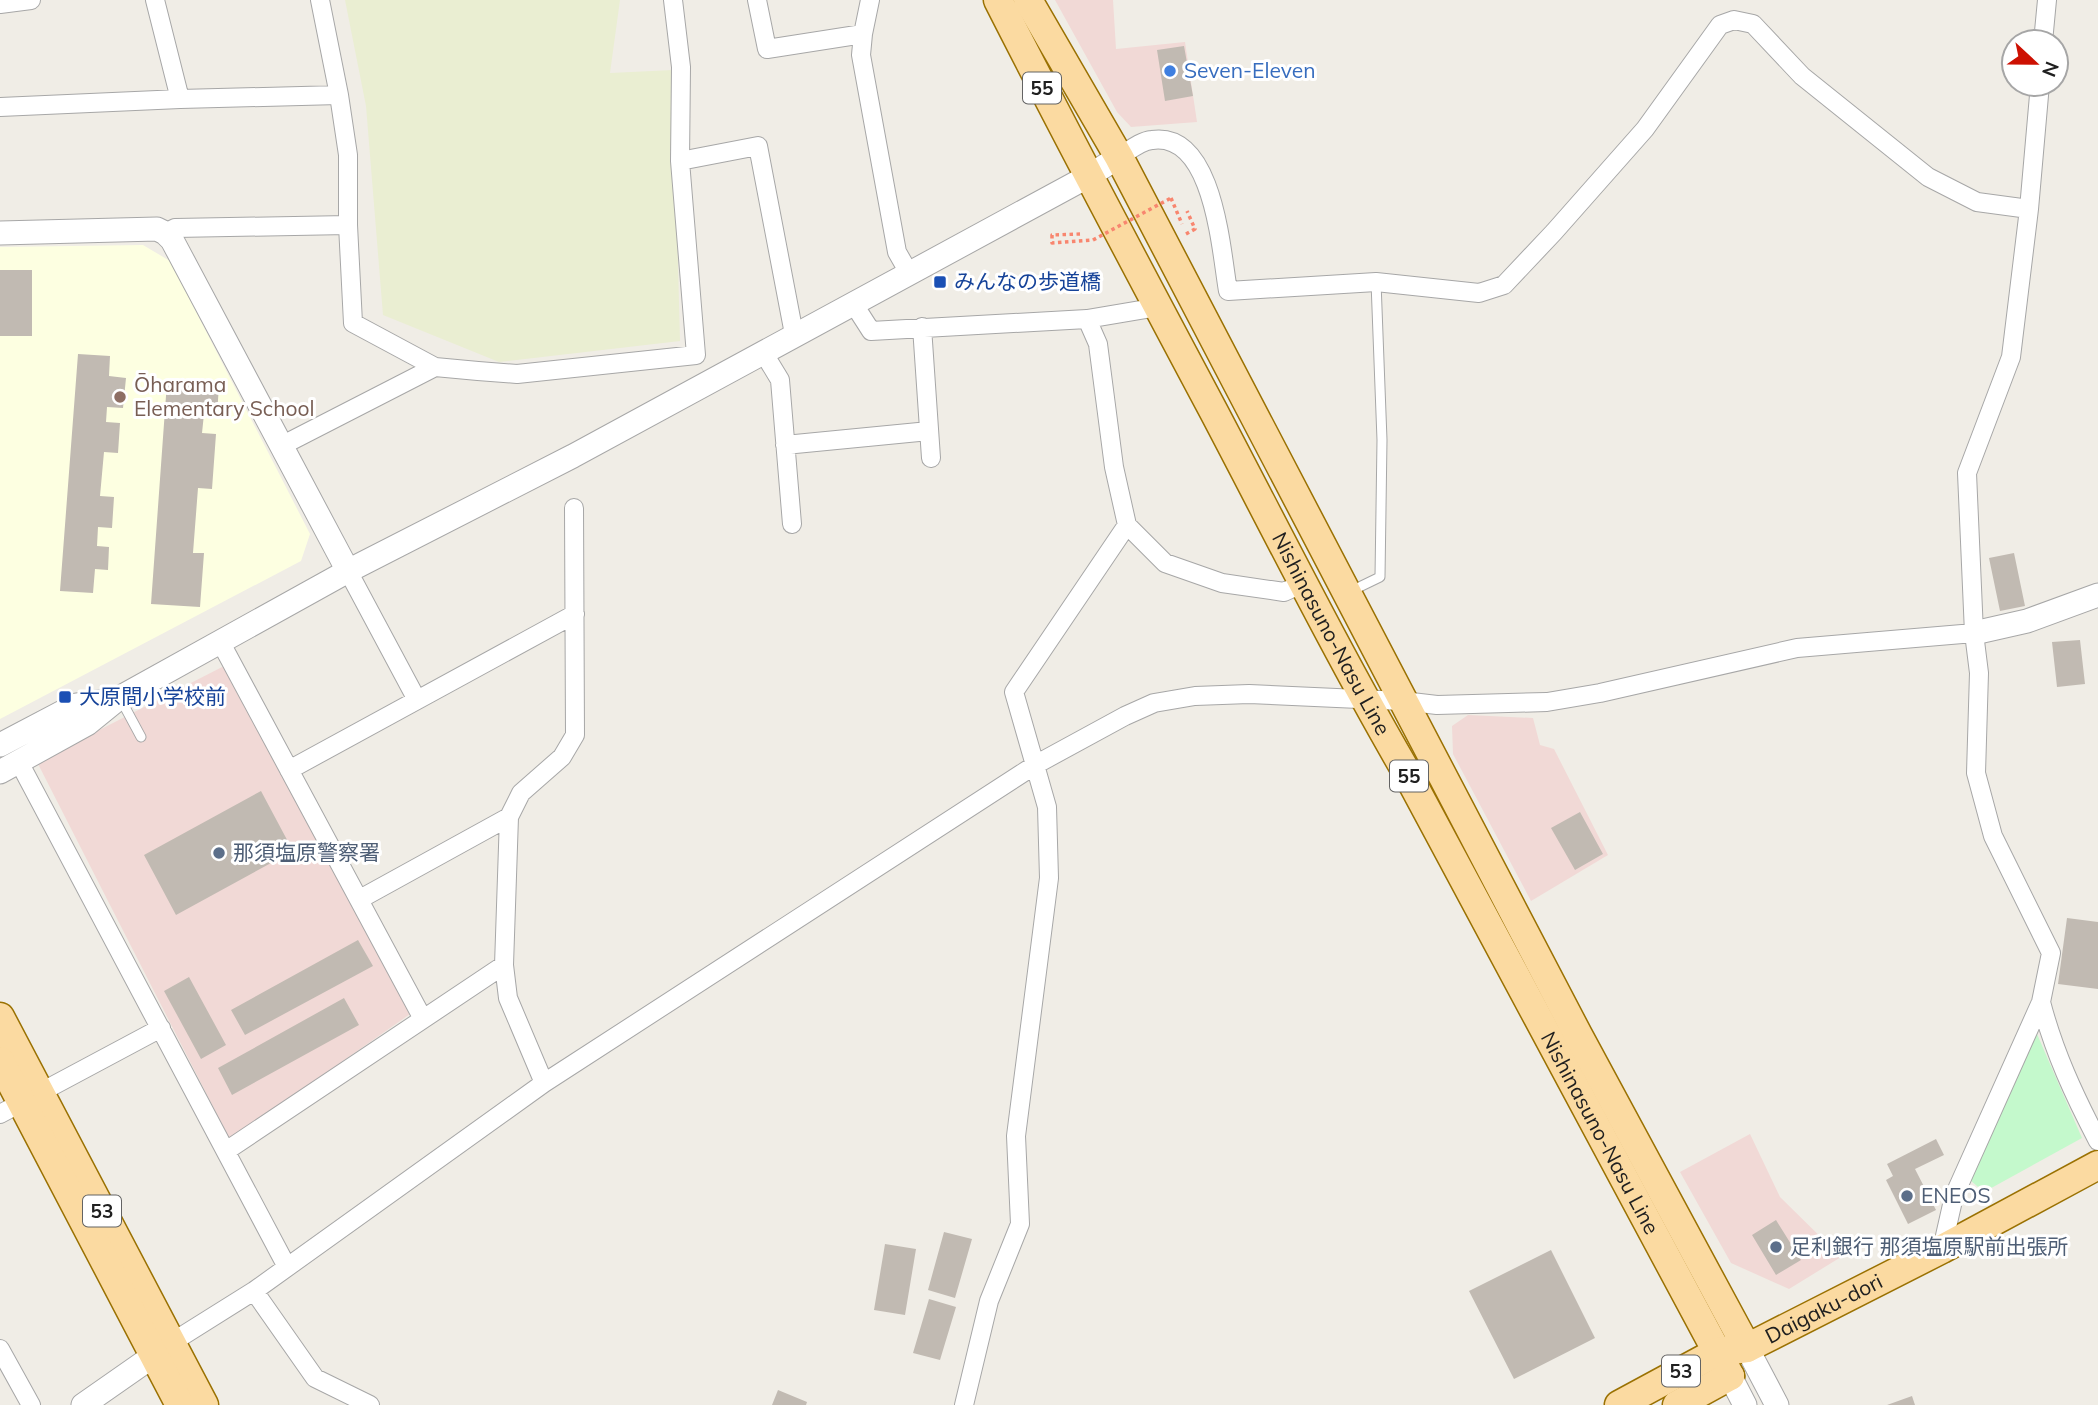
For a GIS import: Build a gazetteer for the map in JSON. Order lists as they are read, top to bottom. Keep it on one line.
{"streets":{"main road":["55","Nishinasuno-Nasu Line","53","Daigaku-dori"]},"crossings":[["Nishinasuno-Nasu Line","Daigaku-dori"]],"places":{"other":["Seven-Eleven","Ōharama Elementary School","那須塩原警察署","ENEOS","足利銀行 那須塩原駅前出張所"],"transit":["みんなの歩道橋","大原間小学校前"]},"north":"right"}
